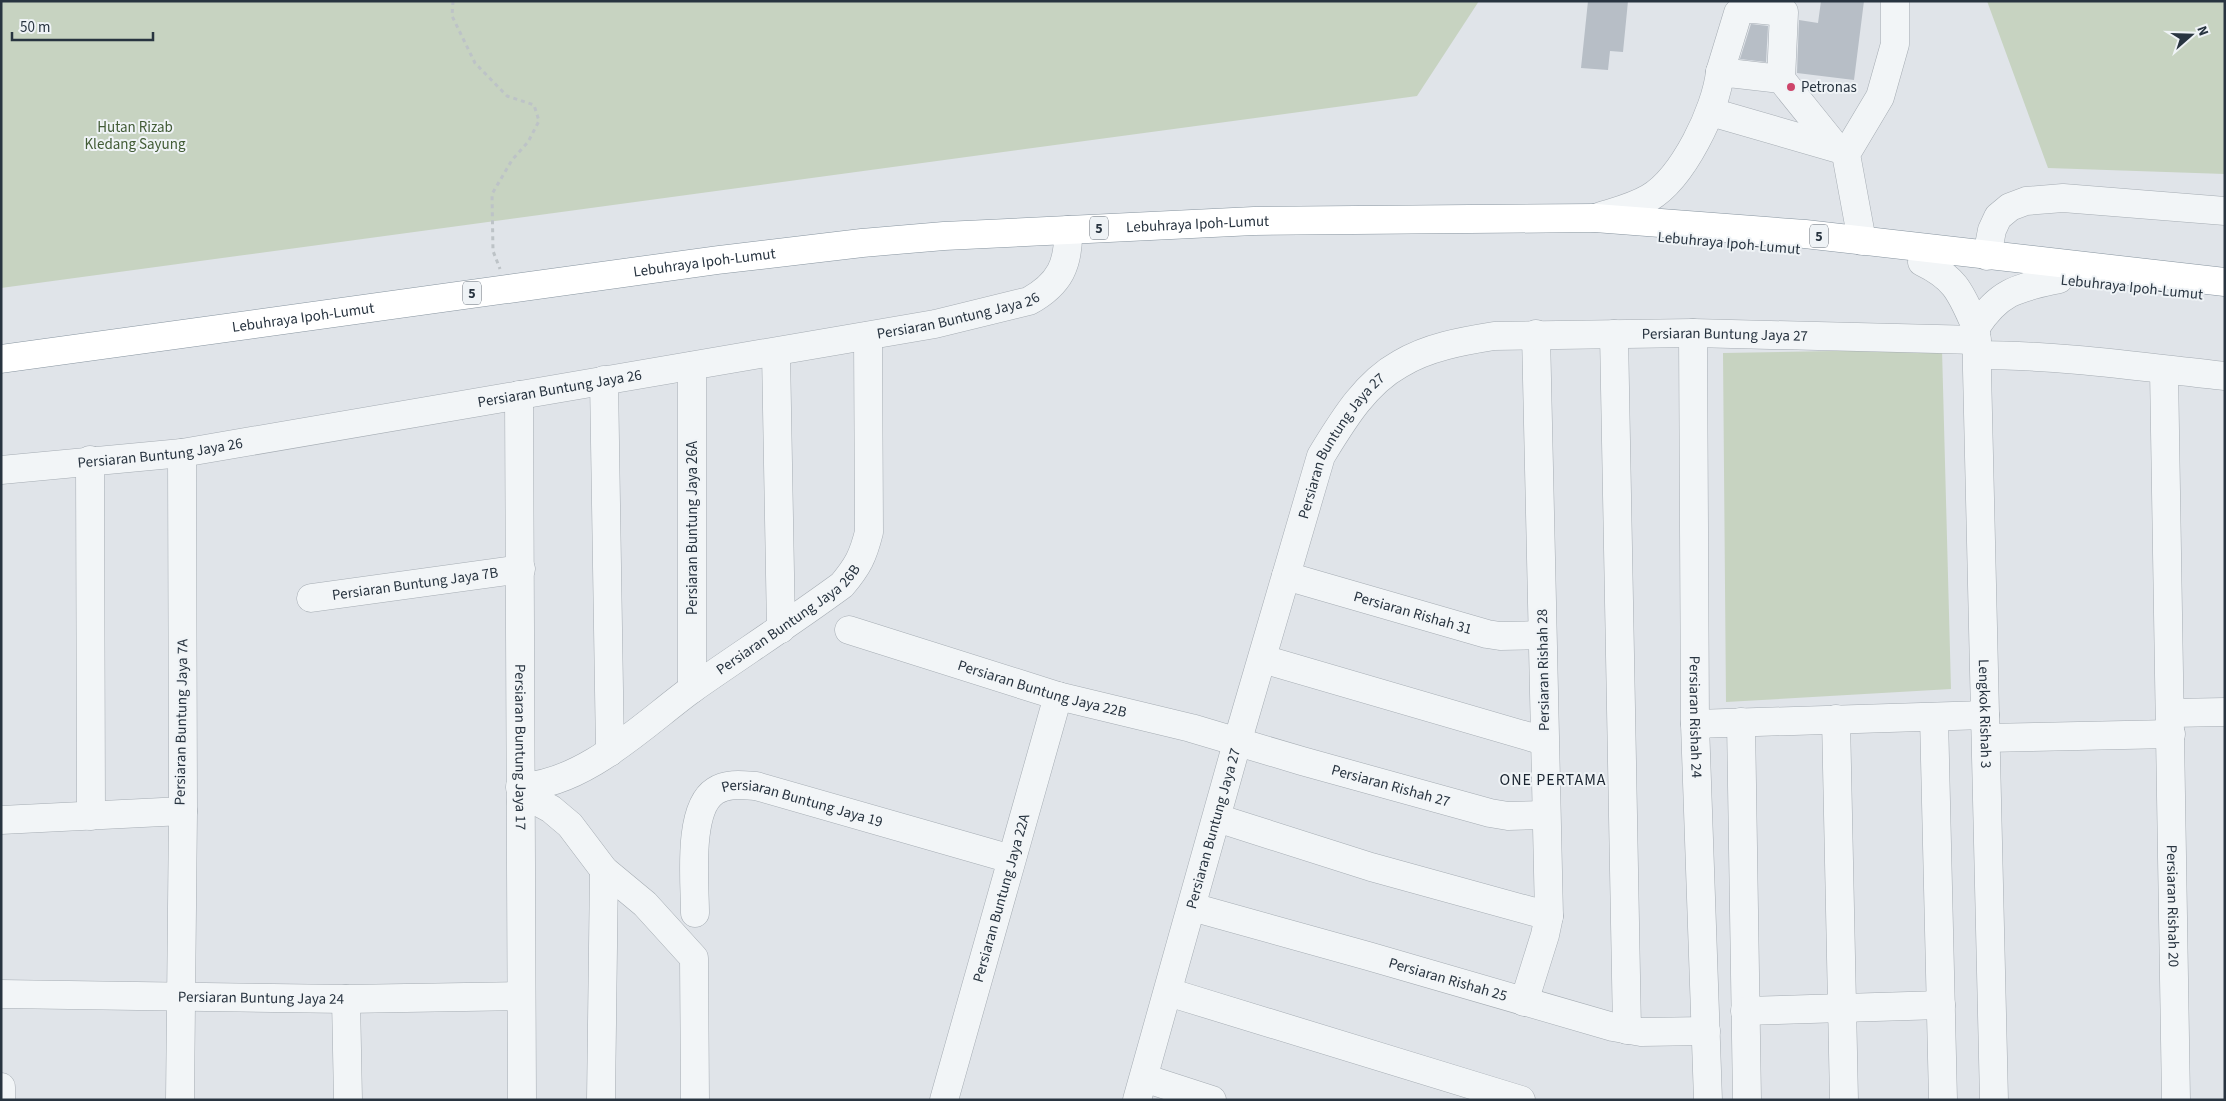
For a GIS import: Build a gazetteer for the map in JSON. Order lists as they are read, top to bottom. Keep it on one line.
{"streets":{"highway":["Lebuhraya Ipoh-Lumut","5"],"street":["Persiaran Buntung Jaya 26","Persiaran Buntung Jaya 27","Persiaran Buntung Jaya 26A","Persiaran Buntung Jaya 7B","Persiaran Rishah 31","Persiaran Buntung Jaya 26B","Persiaran Rishah 28","Persiaran Buntung Jaya 22B","Lengkok Rishah 3","Persiaran Rishah 24","Persiaran Buntung Jaya 7A","Persiaran Buntung Jaya 17","Persiaran Rishah 27","Persiaran Buntung Jaya 19","Persiaran Buntung Jaya 22A","Persiaran Rishah 20","Persiaran Rishah 25","Persiaran Buntung Jaya 24"]},"crossings":[["Lebuhraya Ipoh-Lumut","Persiaran Buntung Jaya 26"],["Lebuhraya Ipoh-Lumut","Lengkok Rishah 3"],["Persiaran Buntung Jaya 26","Persiaran Buntung Jaya 26A"],["Persiaran Buntung Jaya 26","Persiaran Buntung Jaya 26B"],["Persiaran Buntung Jaya 26","Persiaran Buntung Jaya 7A"],["Persiaran Buntung Jaya 26","Persiaran Buntung Jaya 17"],["Persiaran Buntung Jaya 27","Persiaran Rishah 31"],["Persiaran Buntung Jaya 27","Persiaran Rishah 28"],["Persiaran Buntung Jaya 27","Persiaran Buntung Jaya 22B"],["Persiaran Buntung Jaya 27","Lengkok Rishah 3"],["Persiaran Buntung Jaya 27","Persiaran Rishah 24"],["Persiaran Buntung Jaya 27","Persiaran Rishah 27"],["Persiaran Buntung Jaya 27","Persiaran Rishah 20"],["Persiaran Buntung Jaya 27","Persiaran Rishah 25"],["Persiaran Buntung Jaya 26A","Persiaran Buntung Jaya 26B"],["Persiaran Buntung Jaya 7B","Persiaran Buntung Jaya 17"],["Persiaran Rishah 31","Persiaran Rishah 28"],["Persiaran Buntung Jaya 26B","Persiaran Buntung Jaya 17"],["Persiaran Rishah 28","Persiaran Rishah 27"],["Persiaran Rishah 28","Persiaran Rishah 25"],["Persiaran Buntung Jaya 22B","Persiaran Rishah 27"],["Persiaran Buntung Jaya 22B","Persiaran Buntung Jaya 22A"],["Persiaran Rishah 24","Persiaran Rishah 25"],["Persiaran Buntung Jaya 17","Persiaran Buntung Jaya 24"],["Persiaran Buntung Jaya 19","Persiaran Buntung Jaya 22A"]],"districts":["ONE PERTAMA"],"parks":["Hutan Rizab Kledang Sayung"],"places":["Petronas"],"scale_bar":"50 m","north":"right"}
